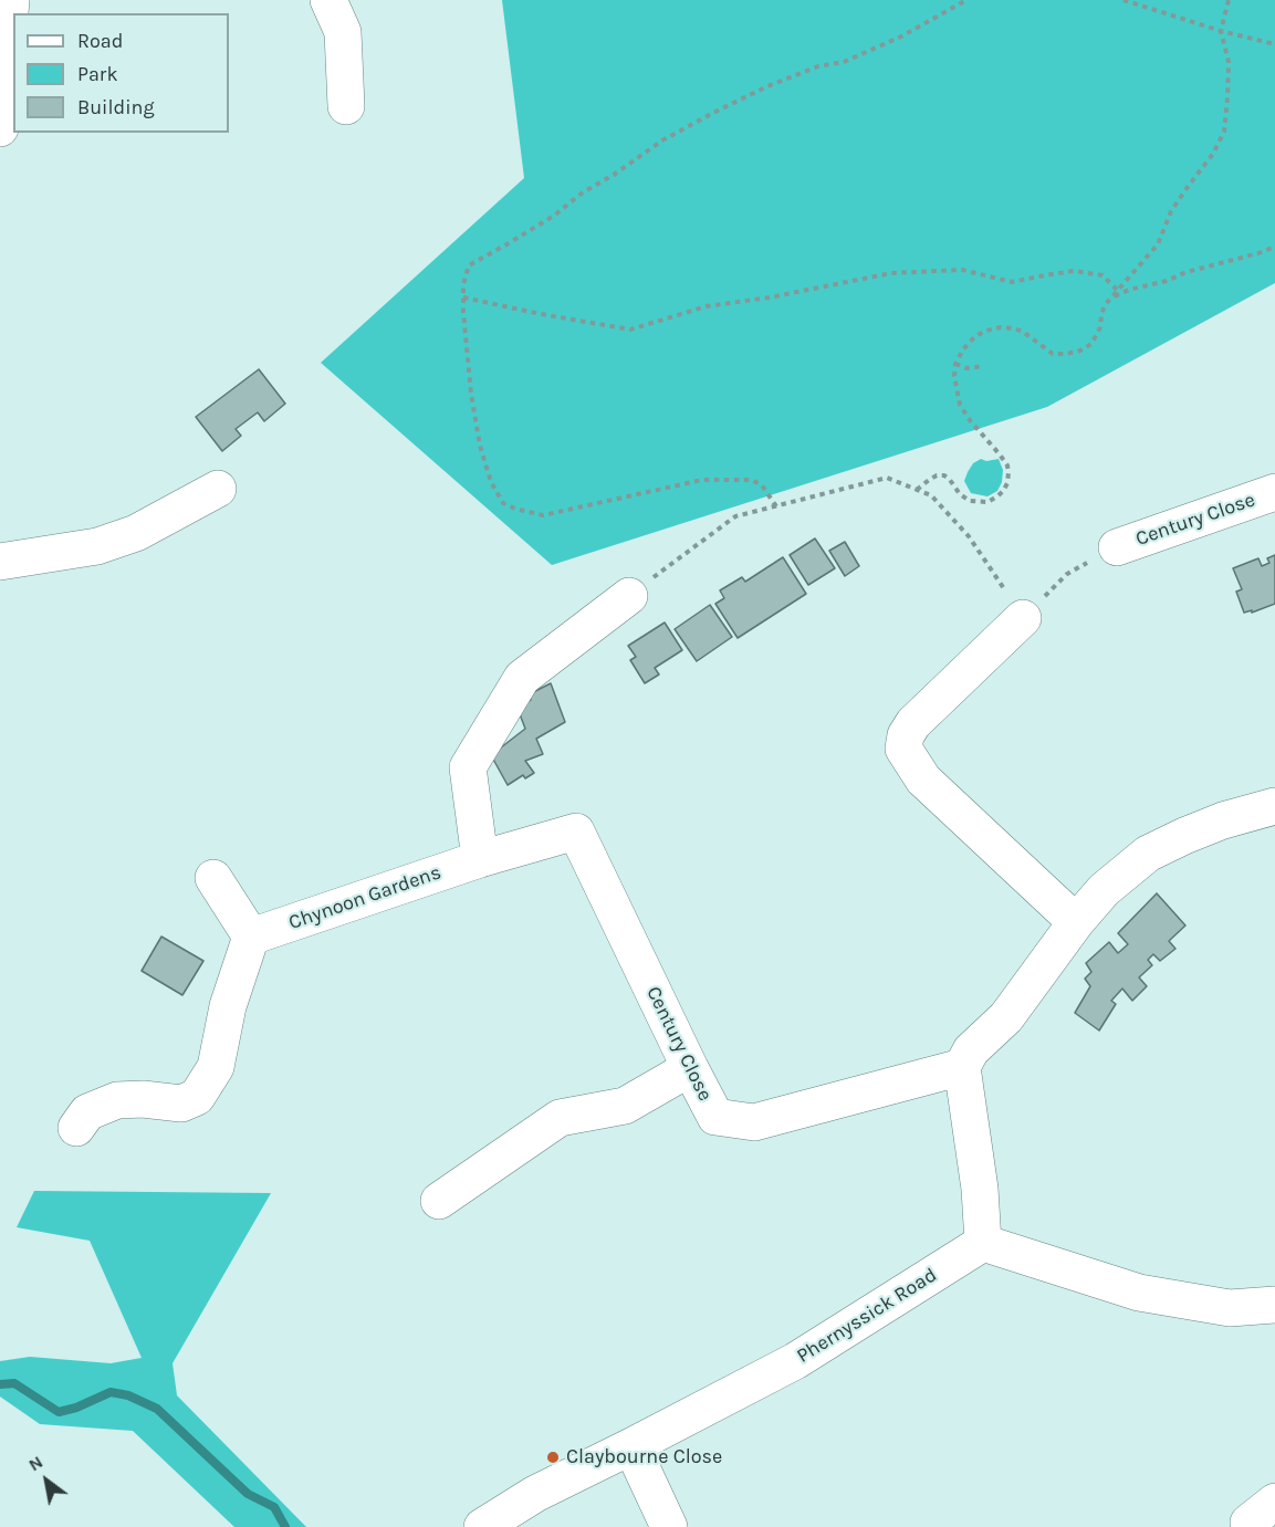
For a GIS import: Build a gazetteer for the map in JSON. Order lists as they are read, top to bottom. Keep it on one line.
{"streets":{"street":["Century Close","Chynoon Gardens","Phernyssick Road"]},"crossings":[["Century Close","Chynoon Gardens"]],"places":["Claybourne Close"],"legend":["Road","Park","Building"],"north":"top left"}
